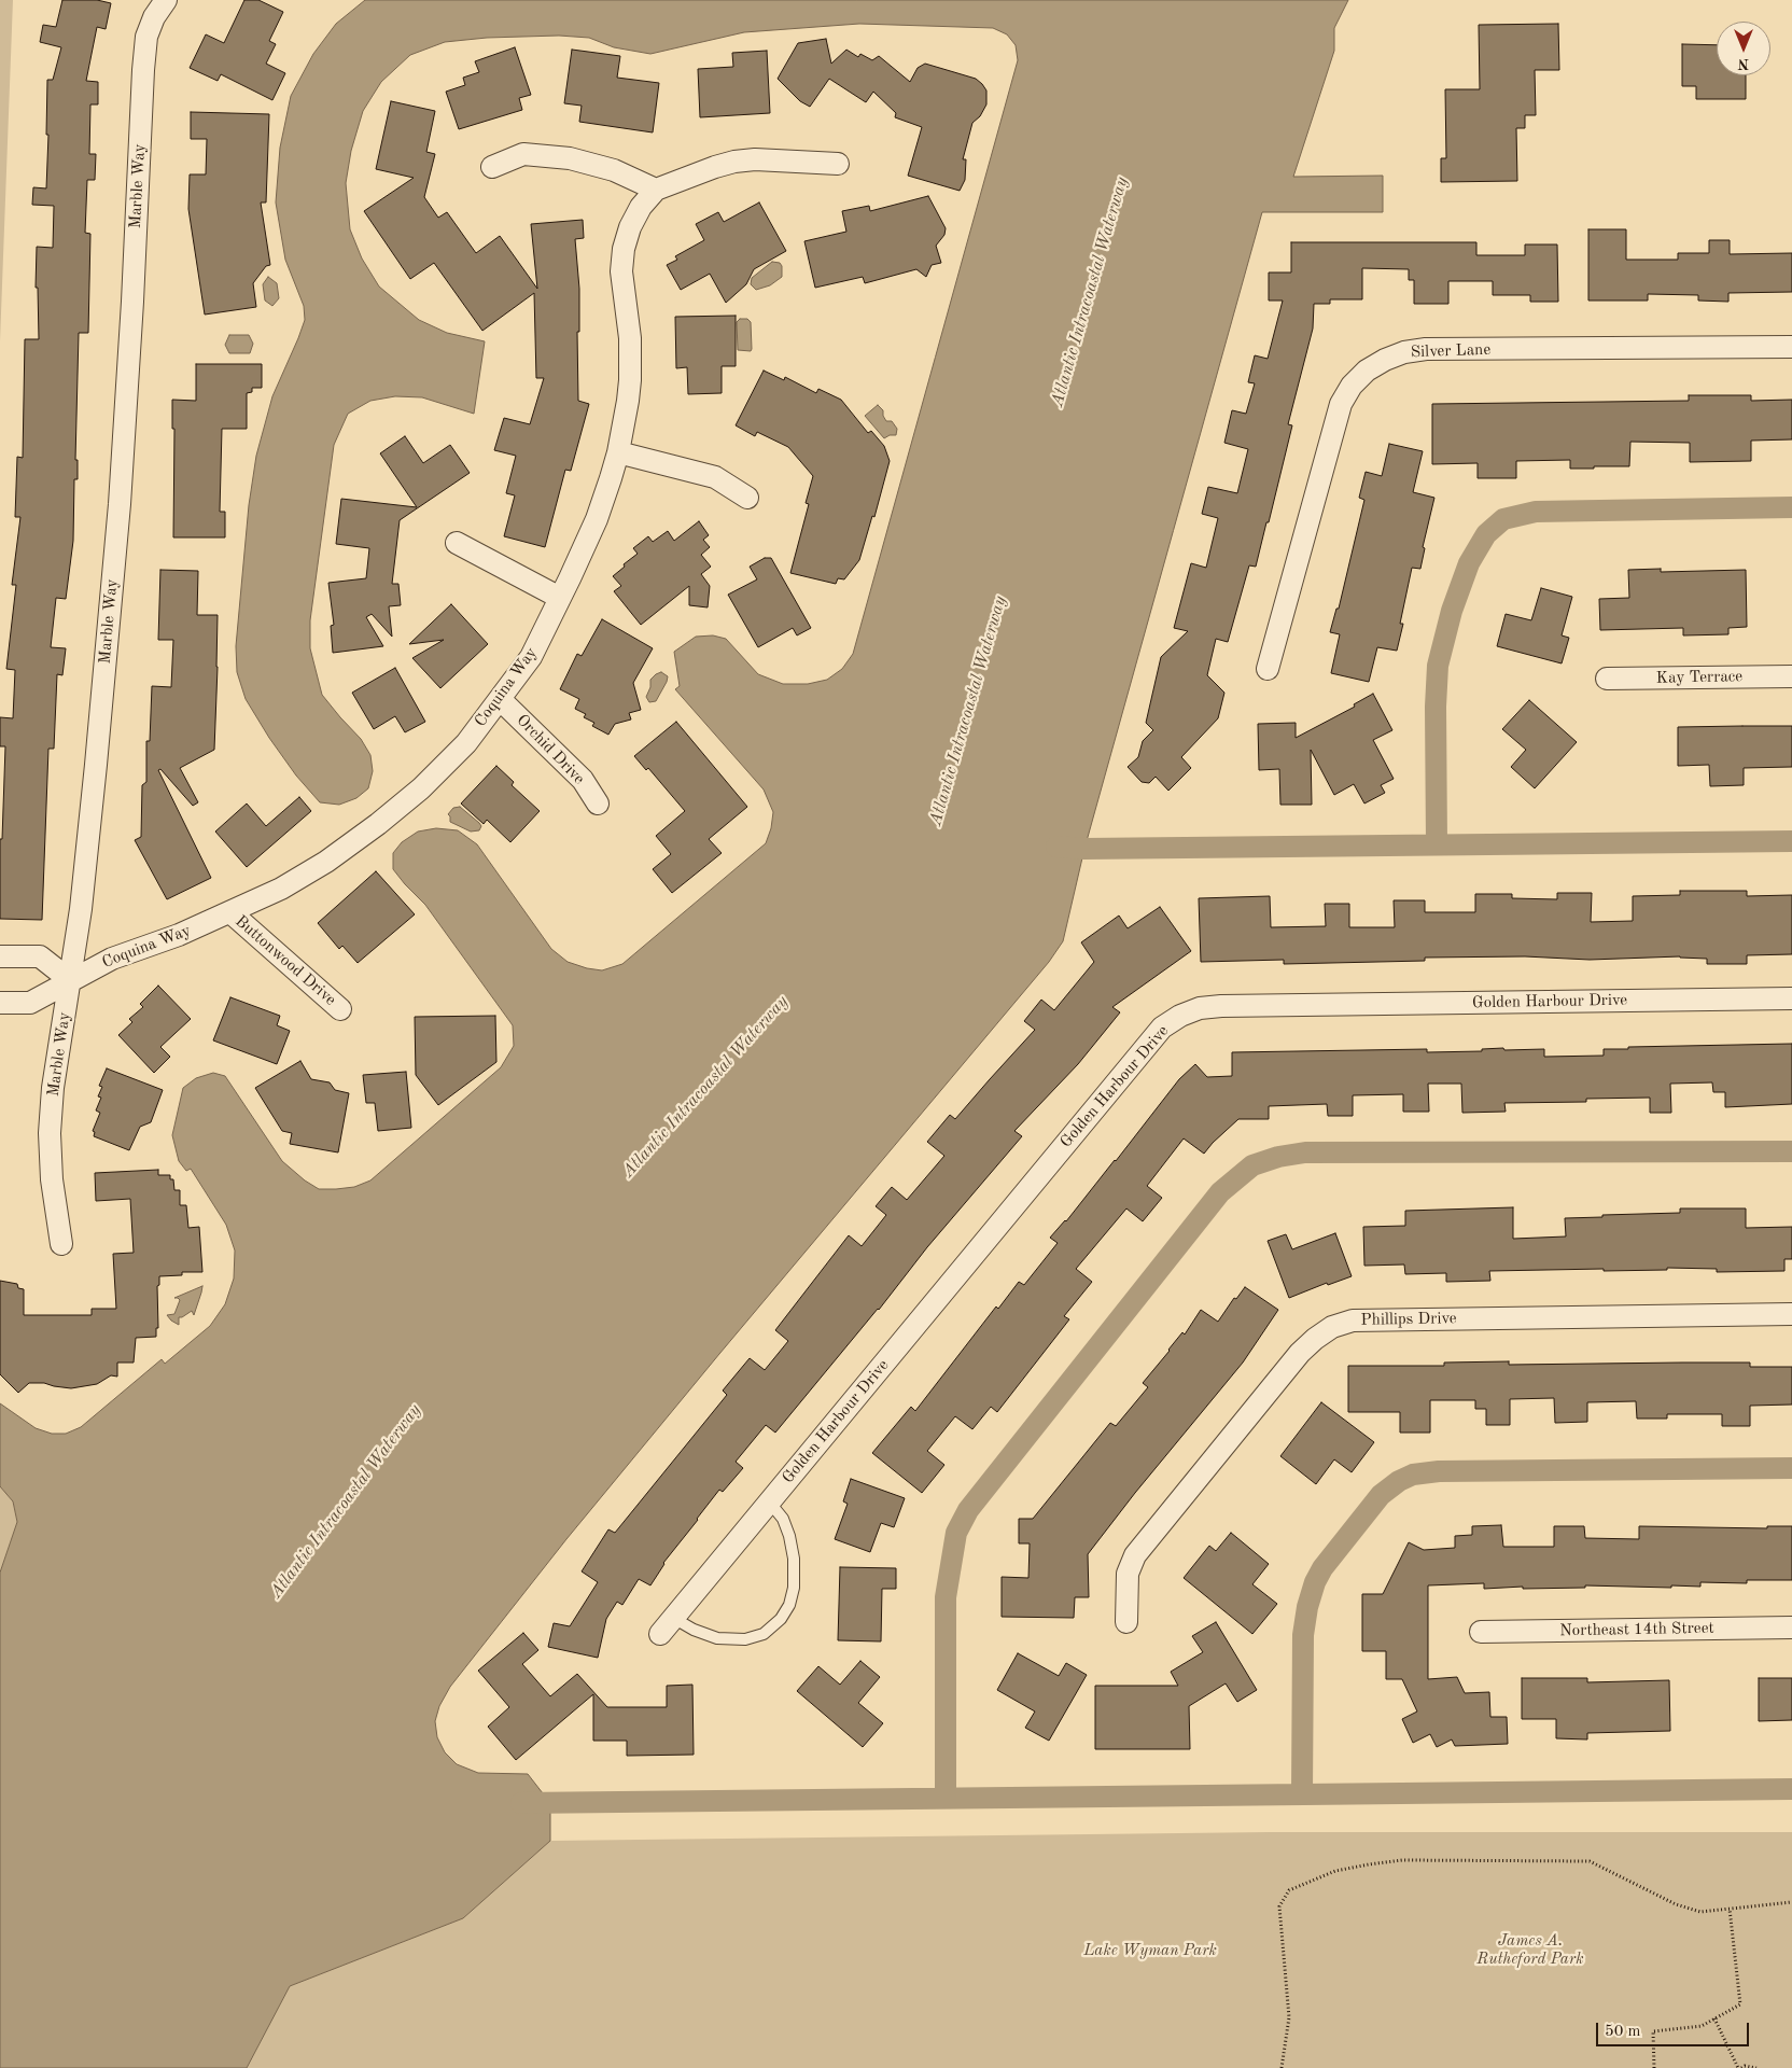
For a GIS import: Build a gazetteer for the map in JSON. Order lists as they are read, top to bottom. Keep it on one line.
{"streets":{"street":["Marble Way","Silver Lane","Kay Terrace","Coquina Way","Orchid Drive","Buttonwood Drive","Golden Harbour Drive","Phillips Drive","Northeast 14th Street"]},"crossings":[["Marble Way","Coquina Way"],["Coquina Way","Orchid Drive"],["Coquina Way","Buttonwood Drive"]],"water":["Atlantic Intracoastal Waterway"],"parks":["James A. Rutheford Park","Lake Wyman Park"],"scale_bar":"50 m","north":"bottom"}
